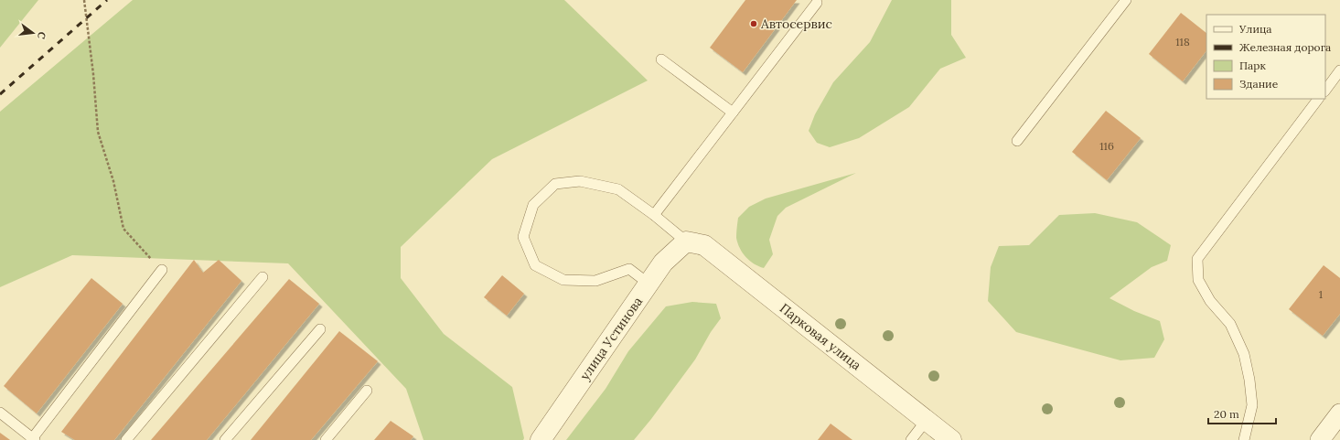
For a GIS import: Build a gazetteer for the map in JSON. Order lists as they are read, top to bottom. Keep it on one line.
{"streets":{"street":["Парковая улица","улица Устинова"]},"crossings":[["Парковая улица","улица Устинова"]],"places":["Автосервис"],"house_numbers":["118","116","1"],"legend":["Улица","Железная дорога","Парк","Здание"],"scale_bar":"20 m","north":"right"}
